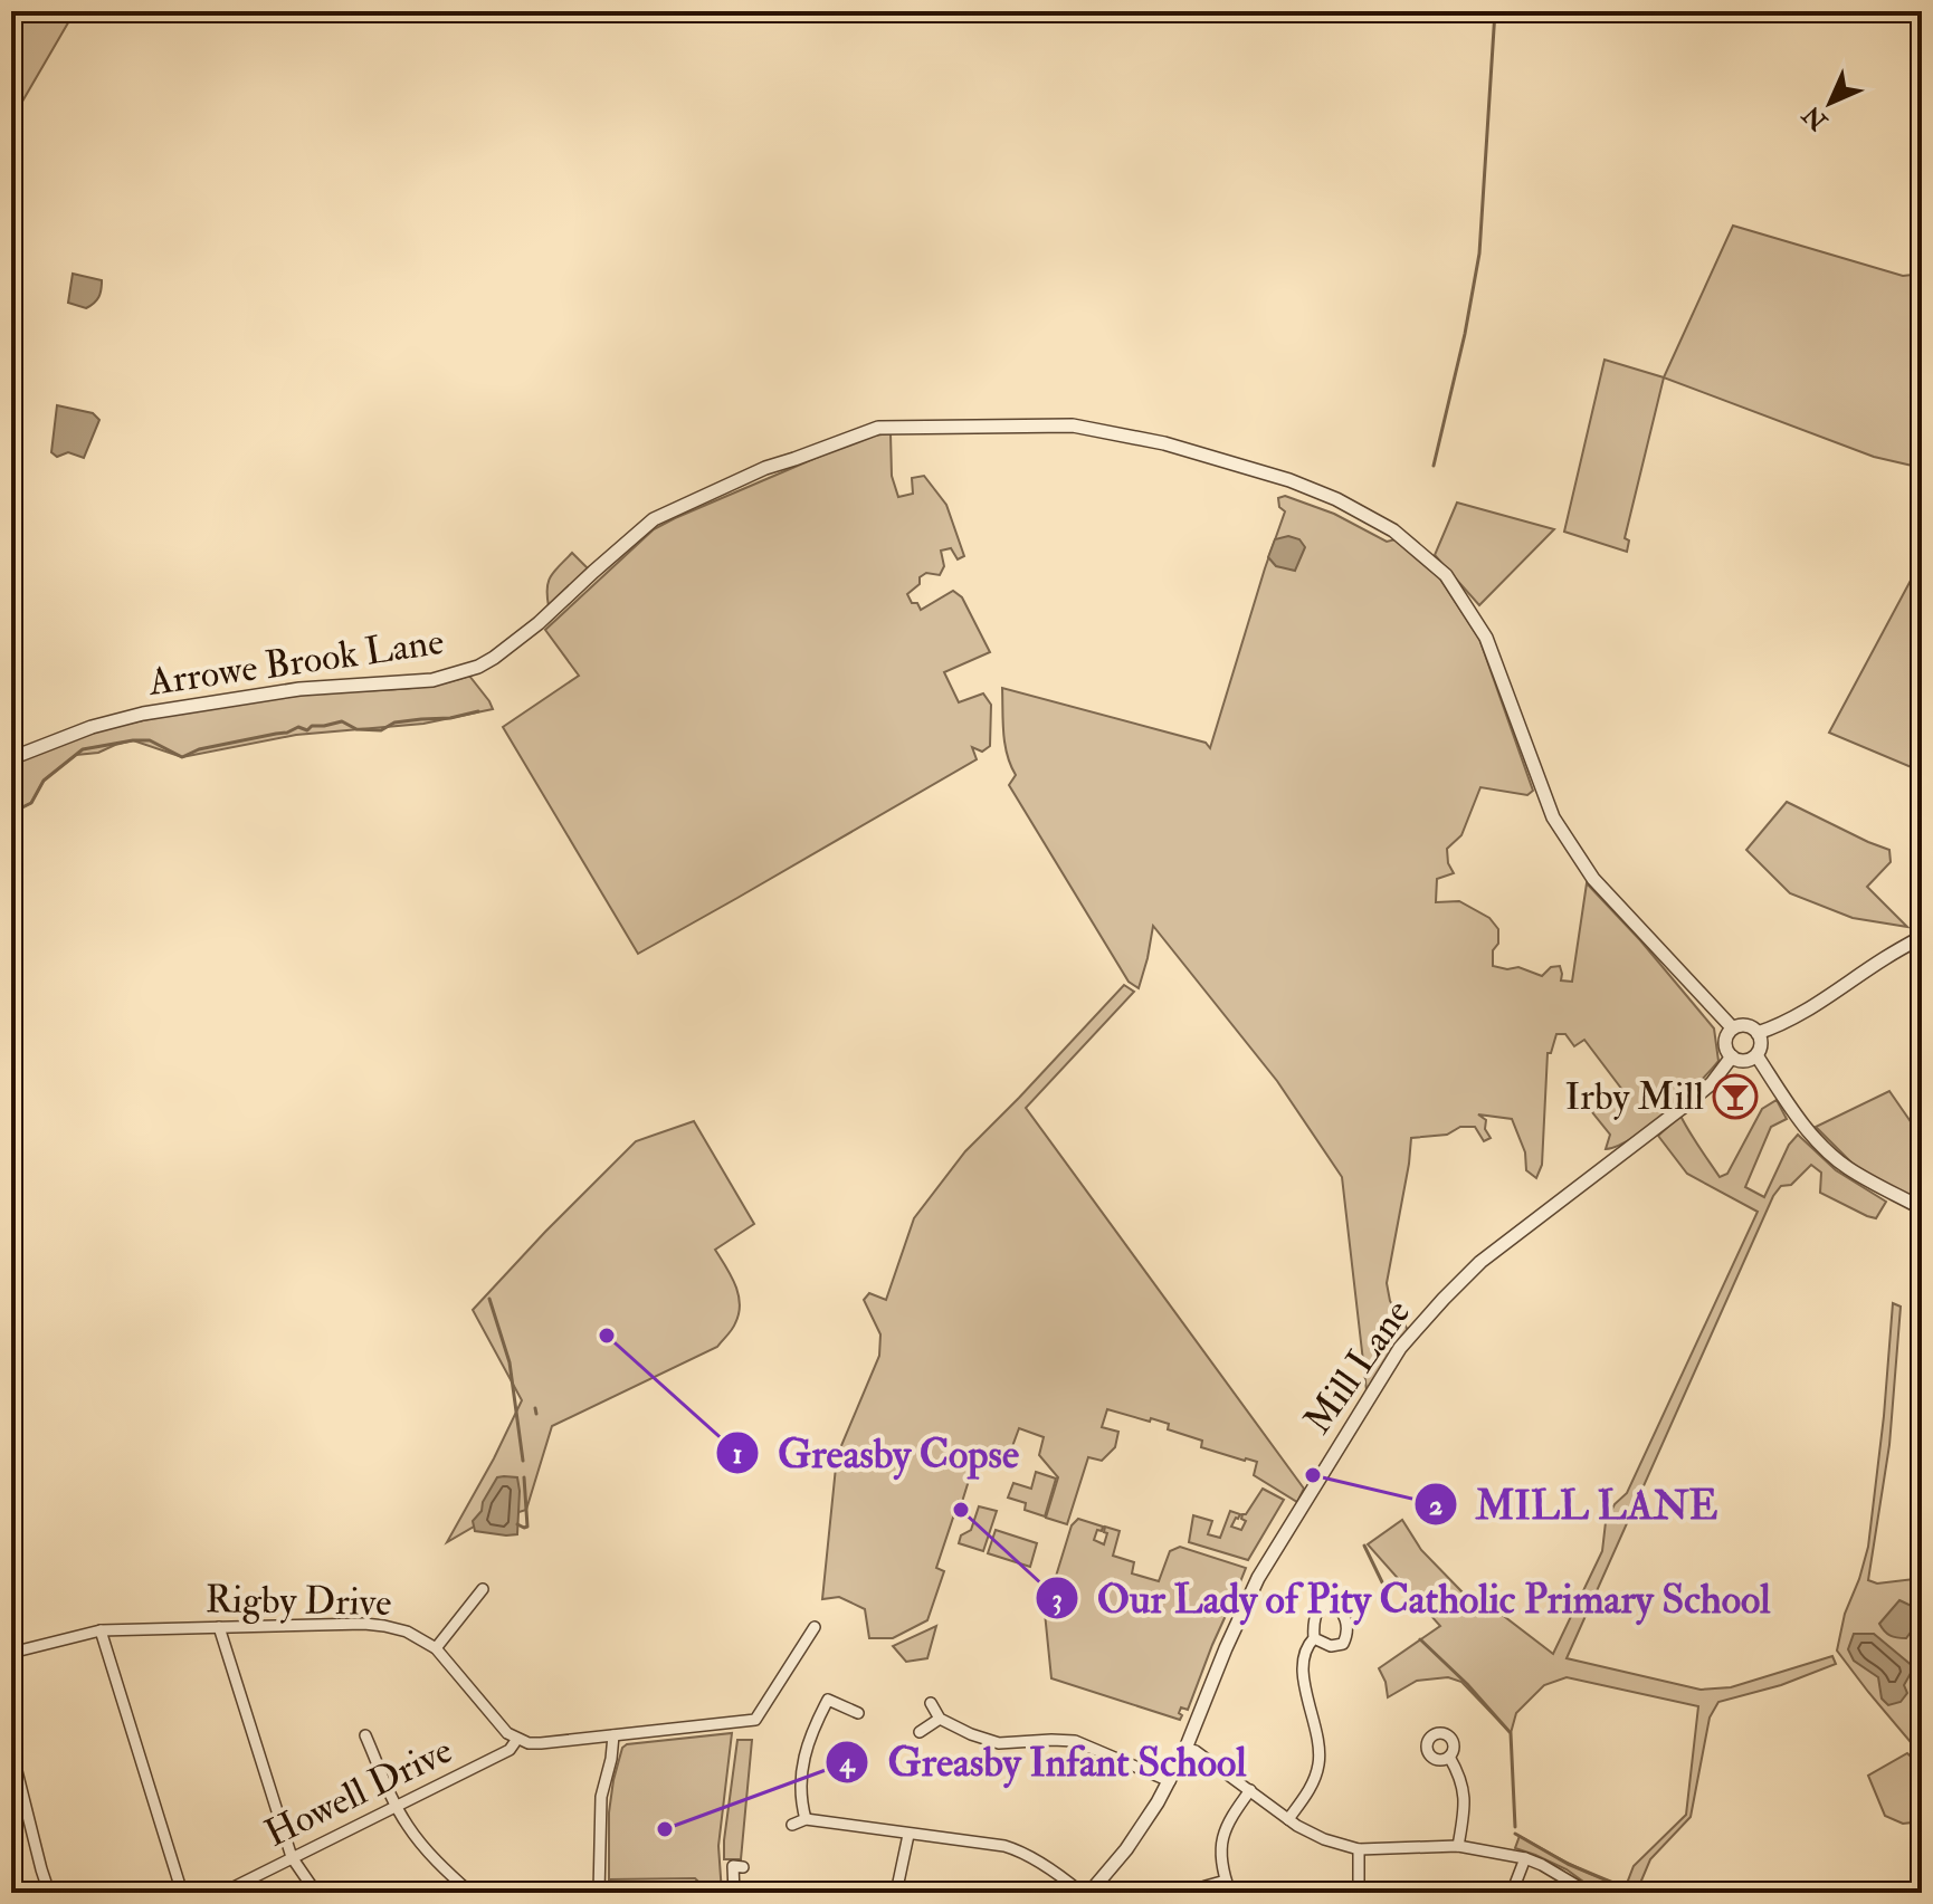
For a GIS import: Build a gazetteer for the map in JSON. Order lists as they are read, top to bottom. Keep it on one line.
{"streets":{"street":["Arrowe Brook Lane","Mill Lane","Rigby Drive","Howell Drive"]},"crossings":[["Arrowe Brook Lane","Mill Lane"],["Rigby Drive","Howell Drive"]],"places":{"bar":["Irby Mill"],"other":["Greasby Copse","MILL LANE","Our Lady of Pity Catholic Primary School","Greasby Infant School"]},"north":"bottom left"}
